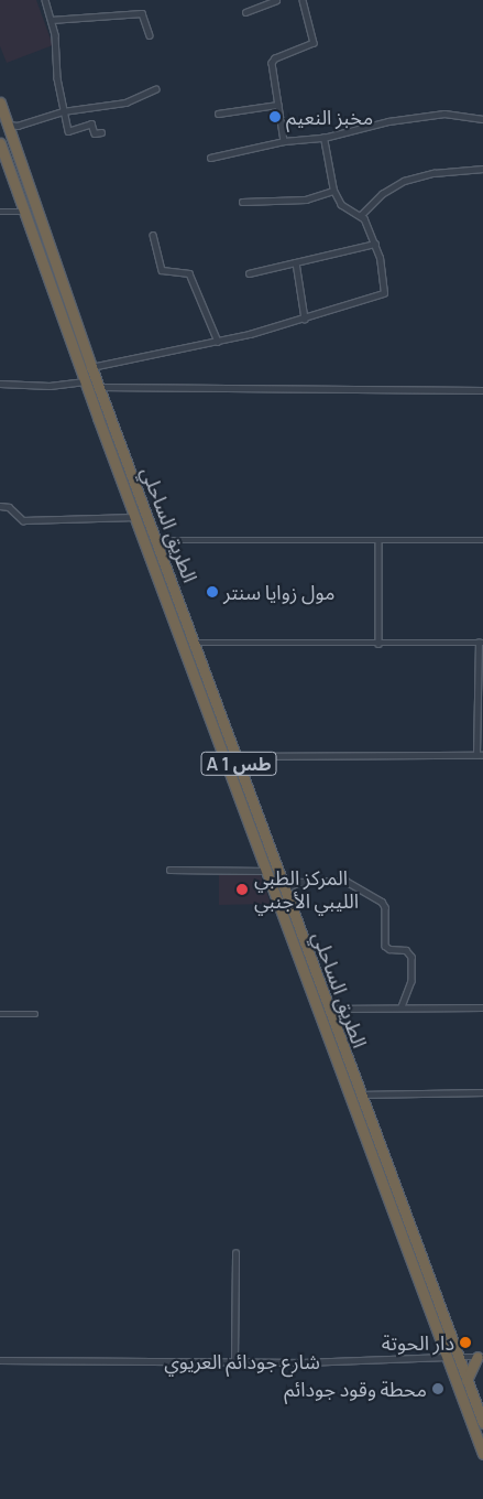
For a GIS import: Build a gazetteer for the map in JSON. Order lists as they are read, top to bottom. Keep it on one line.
{"streets":{"highway":["الطريق الساحلي","A 1 طس"],"street":["شارع جودائم العريوي"]},"crossings":[["الطريق الساحلي","شارع جودائم العريوي"]],"places":["مخبز النعيم","مول زوايا سنتر","المركز الطبي الليبي الأجنبي","دار الحوتة","محطة وقود جودائم"]}
